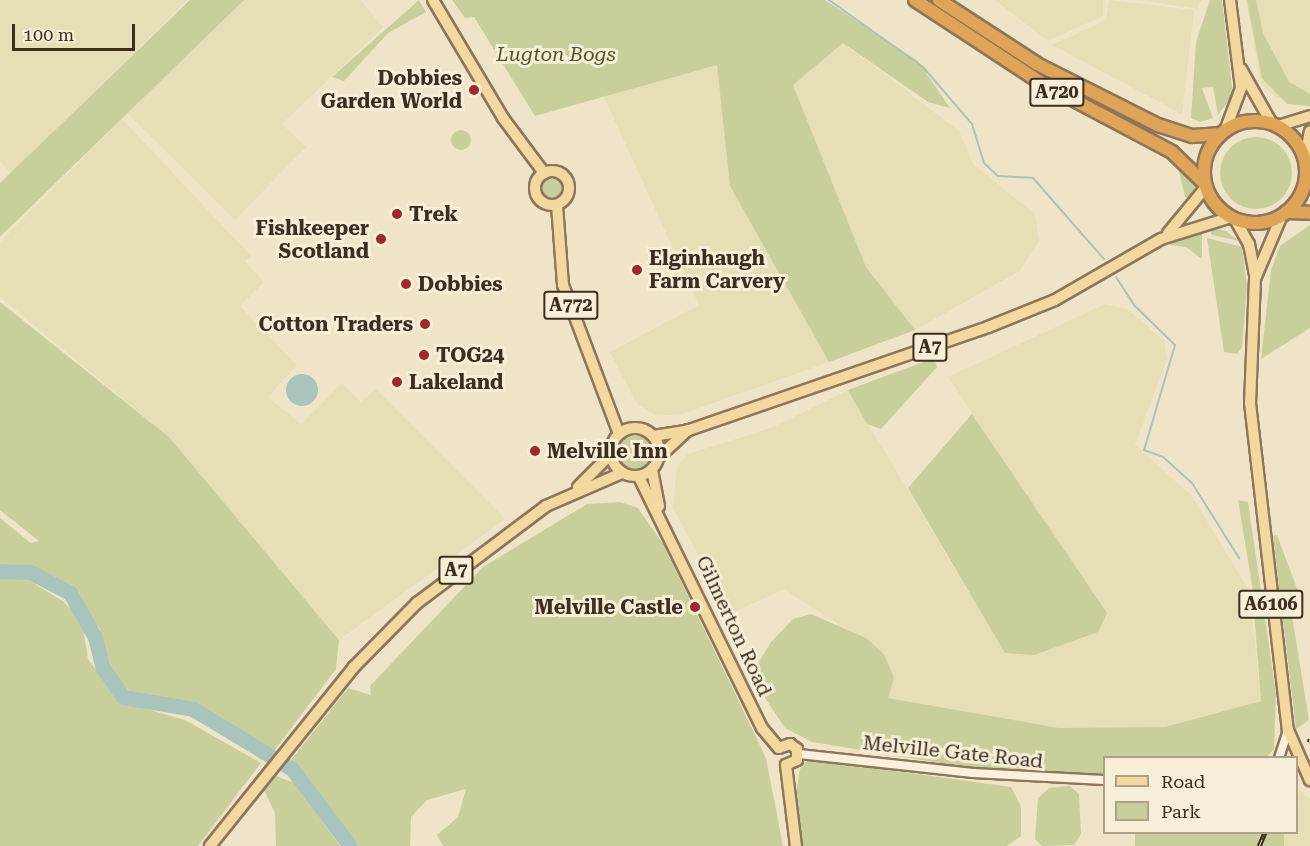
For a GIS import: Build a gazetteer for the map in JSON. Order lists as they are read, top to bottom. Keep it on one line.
{"streets":{"highway":["A720"],"main road":["A772","A7","A6106","Gilmerton Road"],"street":["Melville Gate Road"]},"crossings":[["A720","A7"],["A720","A6106"],["A772","A7"],["A772","Gilmerton Road"],["A7","A6106"],["A7","Gilmerton Road"]],"parks":["Lugton Bogs"],"places":["Dobbies Garden World","Trek","Fishkeeper Scotland","Elginhaugh Farm Carvery","Dobbies","Cotton Traders","TOG24","Lakeland","Melville Inn","Melville Castle"],"legend":["Road","Park"],"scale_bar":"100 m"}
